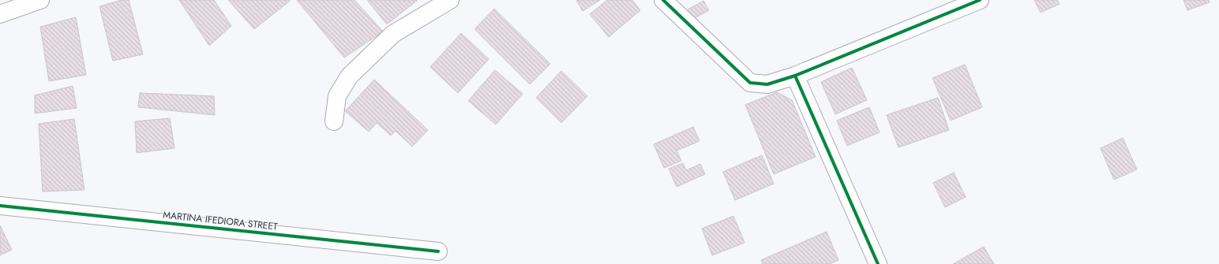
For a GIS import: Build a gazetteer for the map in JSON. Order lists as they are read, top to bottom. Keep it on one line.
{"streets":{"street":["MARTINA IFEDIORA STREET"]}}
